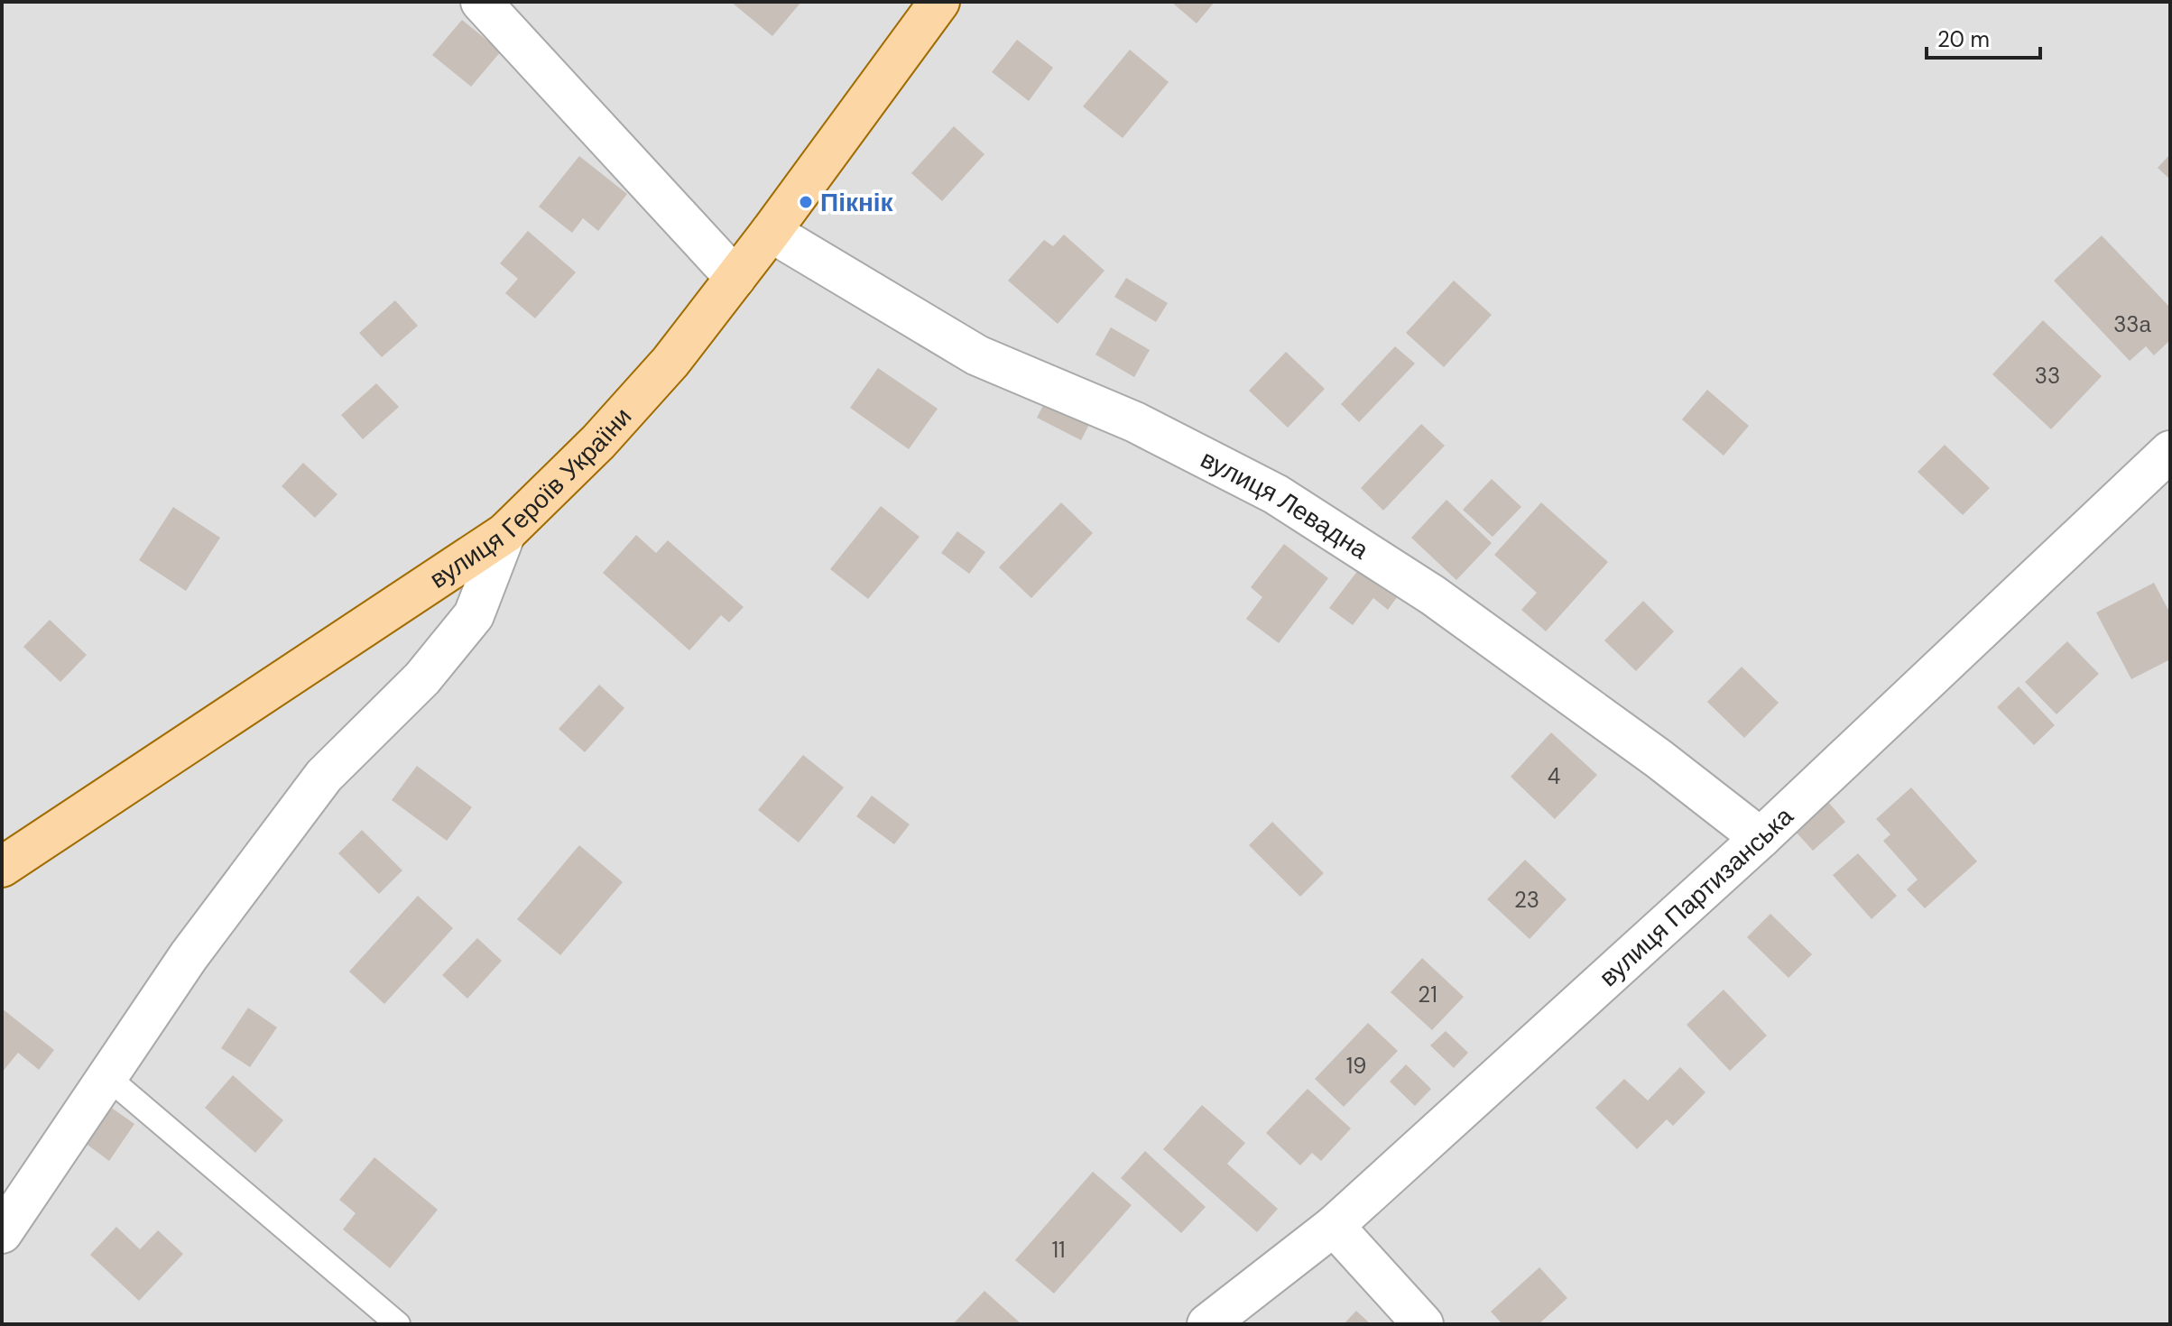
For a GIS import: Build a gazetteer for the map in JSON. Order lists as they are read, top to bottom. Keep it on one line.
{"streets":{"main road":["вулиця Героїв України"],"street":["вулиця Левадна","вулиця Партизанська"]},"crossings":[["вулиця Героїв України","вулиця Левадна"],["вулиця Левадна","вулиця Партизанська"]],"places":["Пікнік"],"house_numbers":["33а","33","4","23","21","19","11"],"scale_bar":"20 m"}
